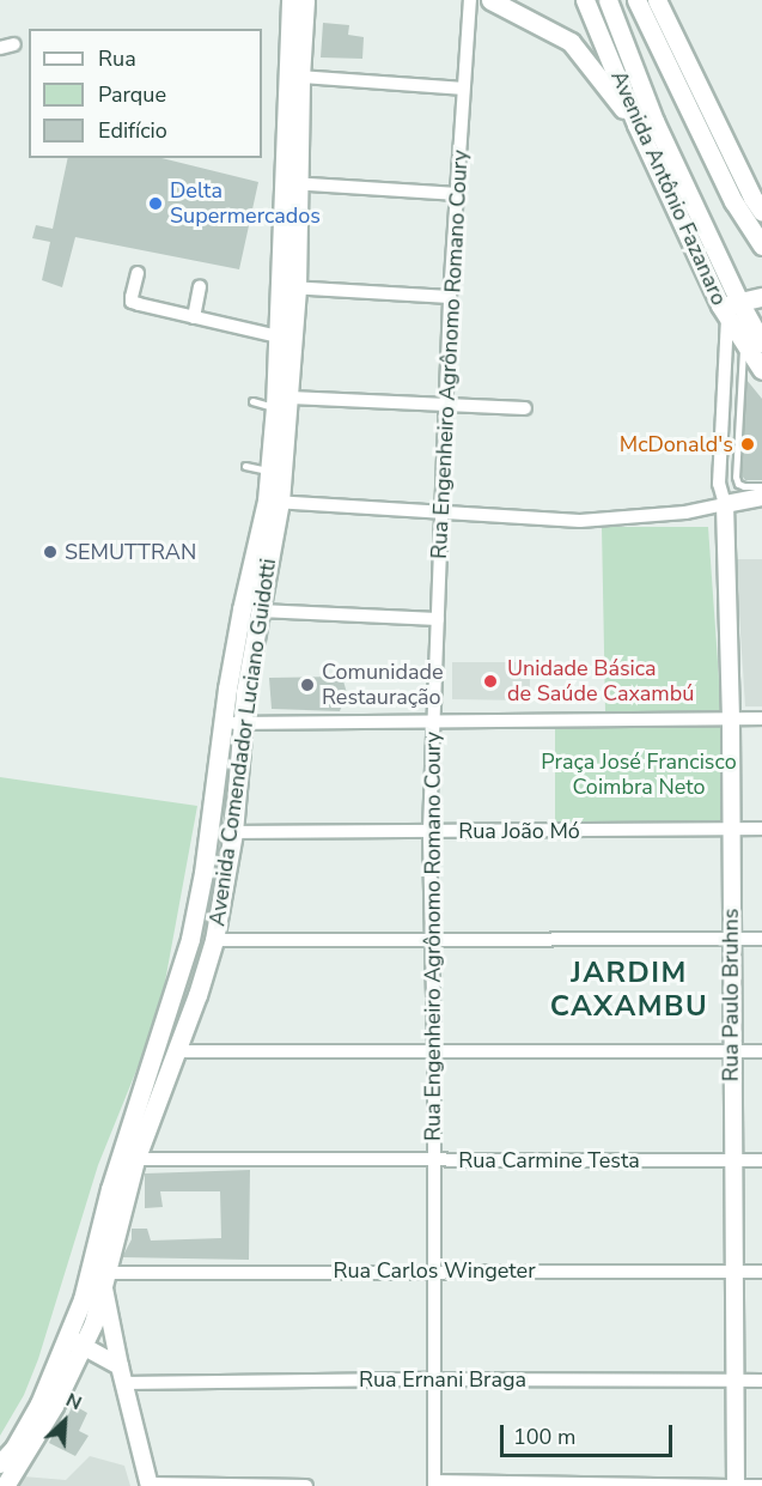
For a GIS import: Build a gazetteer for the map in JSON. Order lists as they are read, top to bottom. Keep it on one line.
{"streets":{"main road":["Avenida Antônio Fazanaro","Avenida Comendador Luciano Guidotti"],"street":["Rua Engenheiro Agrônomo Romano Coury","Rua João Mó","Rua Paulo Bruhns","Rua Carmine Testa","Rua Carlos Wingeter","Rua Ernani Braga"]},"crossings":[["Rua Engenheiro Agrônomo Romano Coury","Rua João Mó"],["Rua Engenheiro Agrônomo Romano Coury","Rua Carmine Testa"],["Rua Engenheiro Agrônomo Romano Coury","Rua Carlos Wingeter"],["Rua Engenheiro Agrônomo Romano Coury","Rua Ernani Braga"],["Avenida Comendador Luciano Guidotti","Rua João Mó"],["Avenida Comendador Luciano Guidotti","Rua Carmine Testa"],["Avenida Comendador Luciano Guidotti","Rua Carlos Wingeter"],["Rua João Mó","Rua Paulo Bruhns"],["Rua Paulo Bruhns","Rua Carmine Testa"],["Rua Paulo Bruhns","Rua Carlos Wingeter"],["Rua Paulo Bruhns","Rua Ernani Braga"]],"districts":["JARDIM CAXAMBU"],"parks":["Praça José Francisco Coimbra Neto"],"places":["Delta Supermercados","McDonald's","SEMUTTRAN","Unidade Básica de Saúde Caxambú","Comunidade Restauração"],"legend":["Rua","Parque","Edifício"],"scale_bar":"100 m","north":"top right"}
